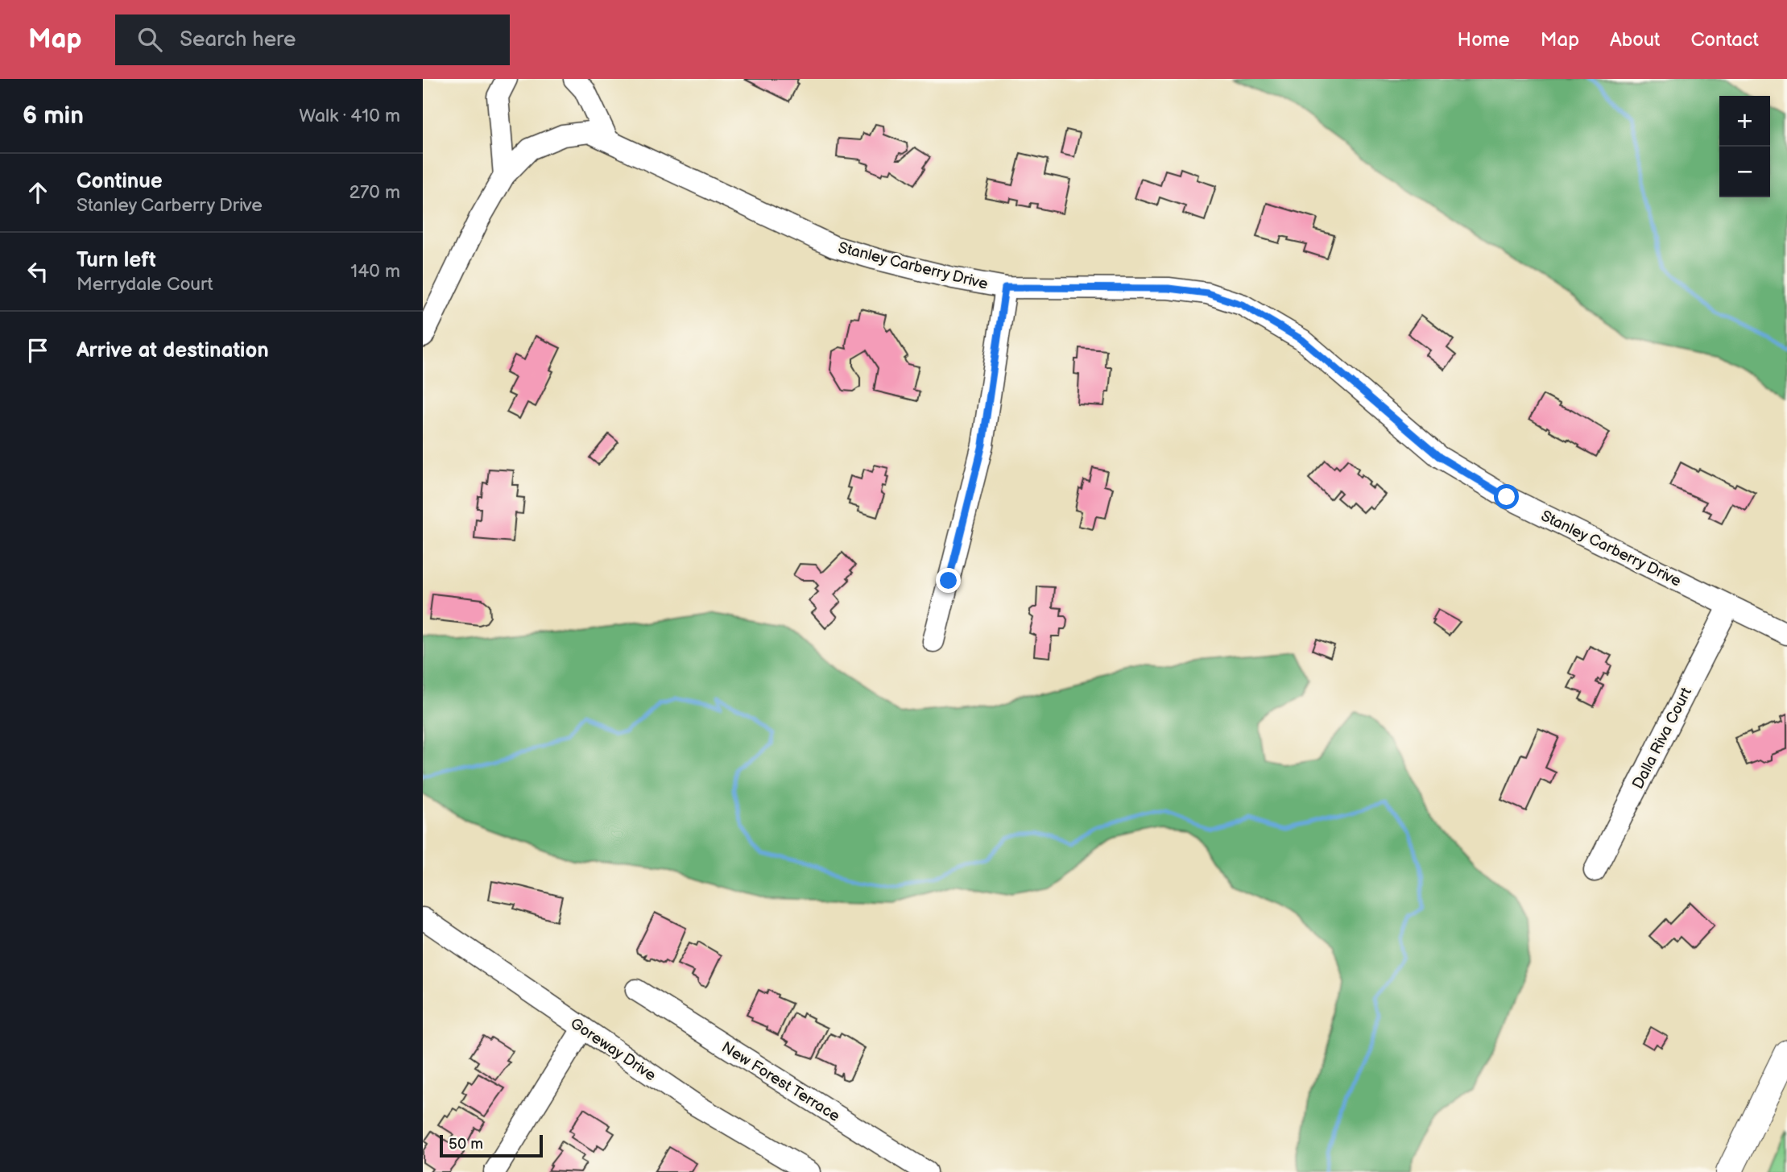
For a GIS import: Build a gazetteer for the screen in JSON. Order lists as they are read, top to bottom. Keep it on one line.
{"streets":{"street":["Stanley Carberry Drive","Dalla Riva Court","Goreway Drive","New Forest Terrace"]},"crossings":[["Stanley Carberry Drive","Dalla Riva Court"]],"scale_bar":"50 m","page":{"header":"Map","search":"Search here","nav":["Home","Map","About","Contact"],"heading":["6 min","Walk · 410 m"],"map_buttons":["+","−"],"list":[["Continue","Stanley Carberry Drive","270 m"],["Turn left","Merrydale Court","140 m"],"Arrive at destination"],"scale":"50 m"}}
